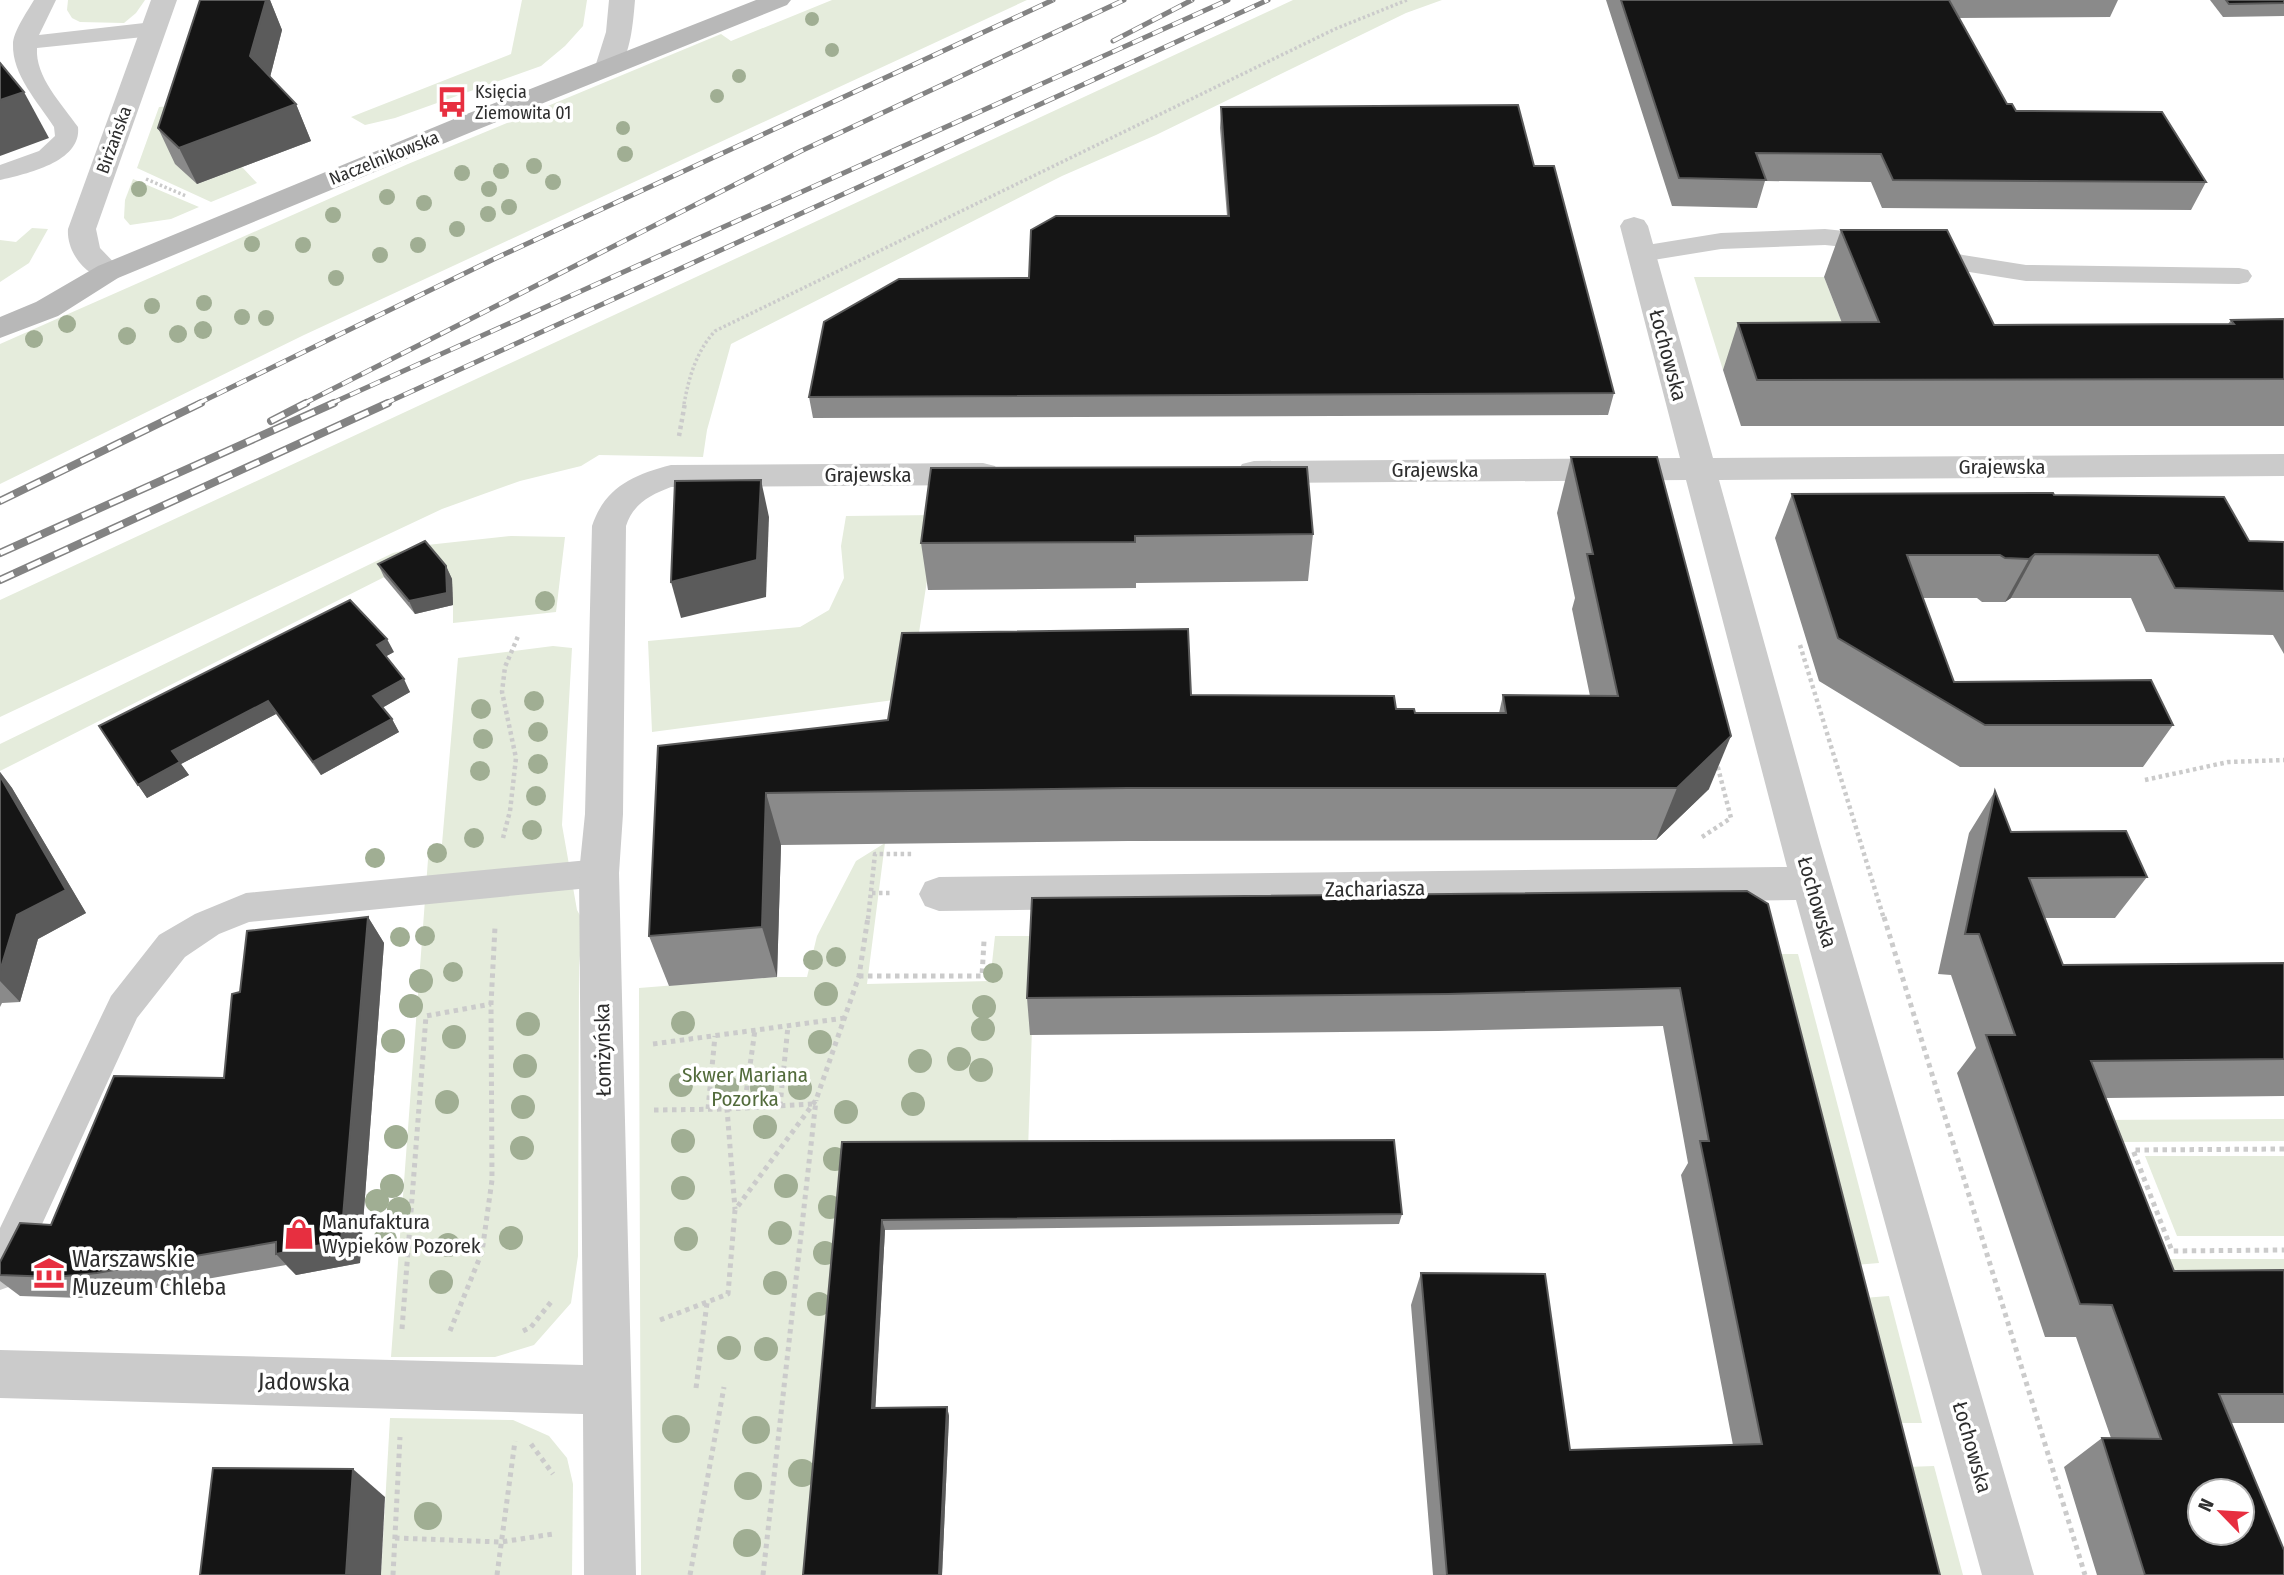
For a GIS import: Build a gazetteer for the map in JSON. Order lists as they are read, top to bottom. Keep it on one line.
{"streets":{"main road":["Naczelnikowska"],"street":["Birżańska","Łochowska","Grajewska","Zachariasza","Łomżyńska","Jadowska"]},"crossings":[["Birżańska","Naczelnikowska"],["Łochowska","Grajewska"],["Łochowska","Zachariasza"],["Grajewska","Łomżyńska"],["Łomżyńska","Jadowska"]],"parks":["Skwer Mariana Pozorka"],"places":{"bus stop":["Księcia Ziemowita 01"],"shop":["Manufaktura Wypieków Pozorek"],"museum":["Warszawskie Muzeum Chleba"]},"north":"top left"}
